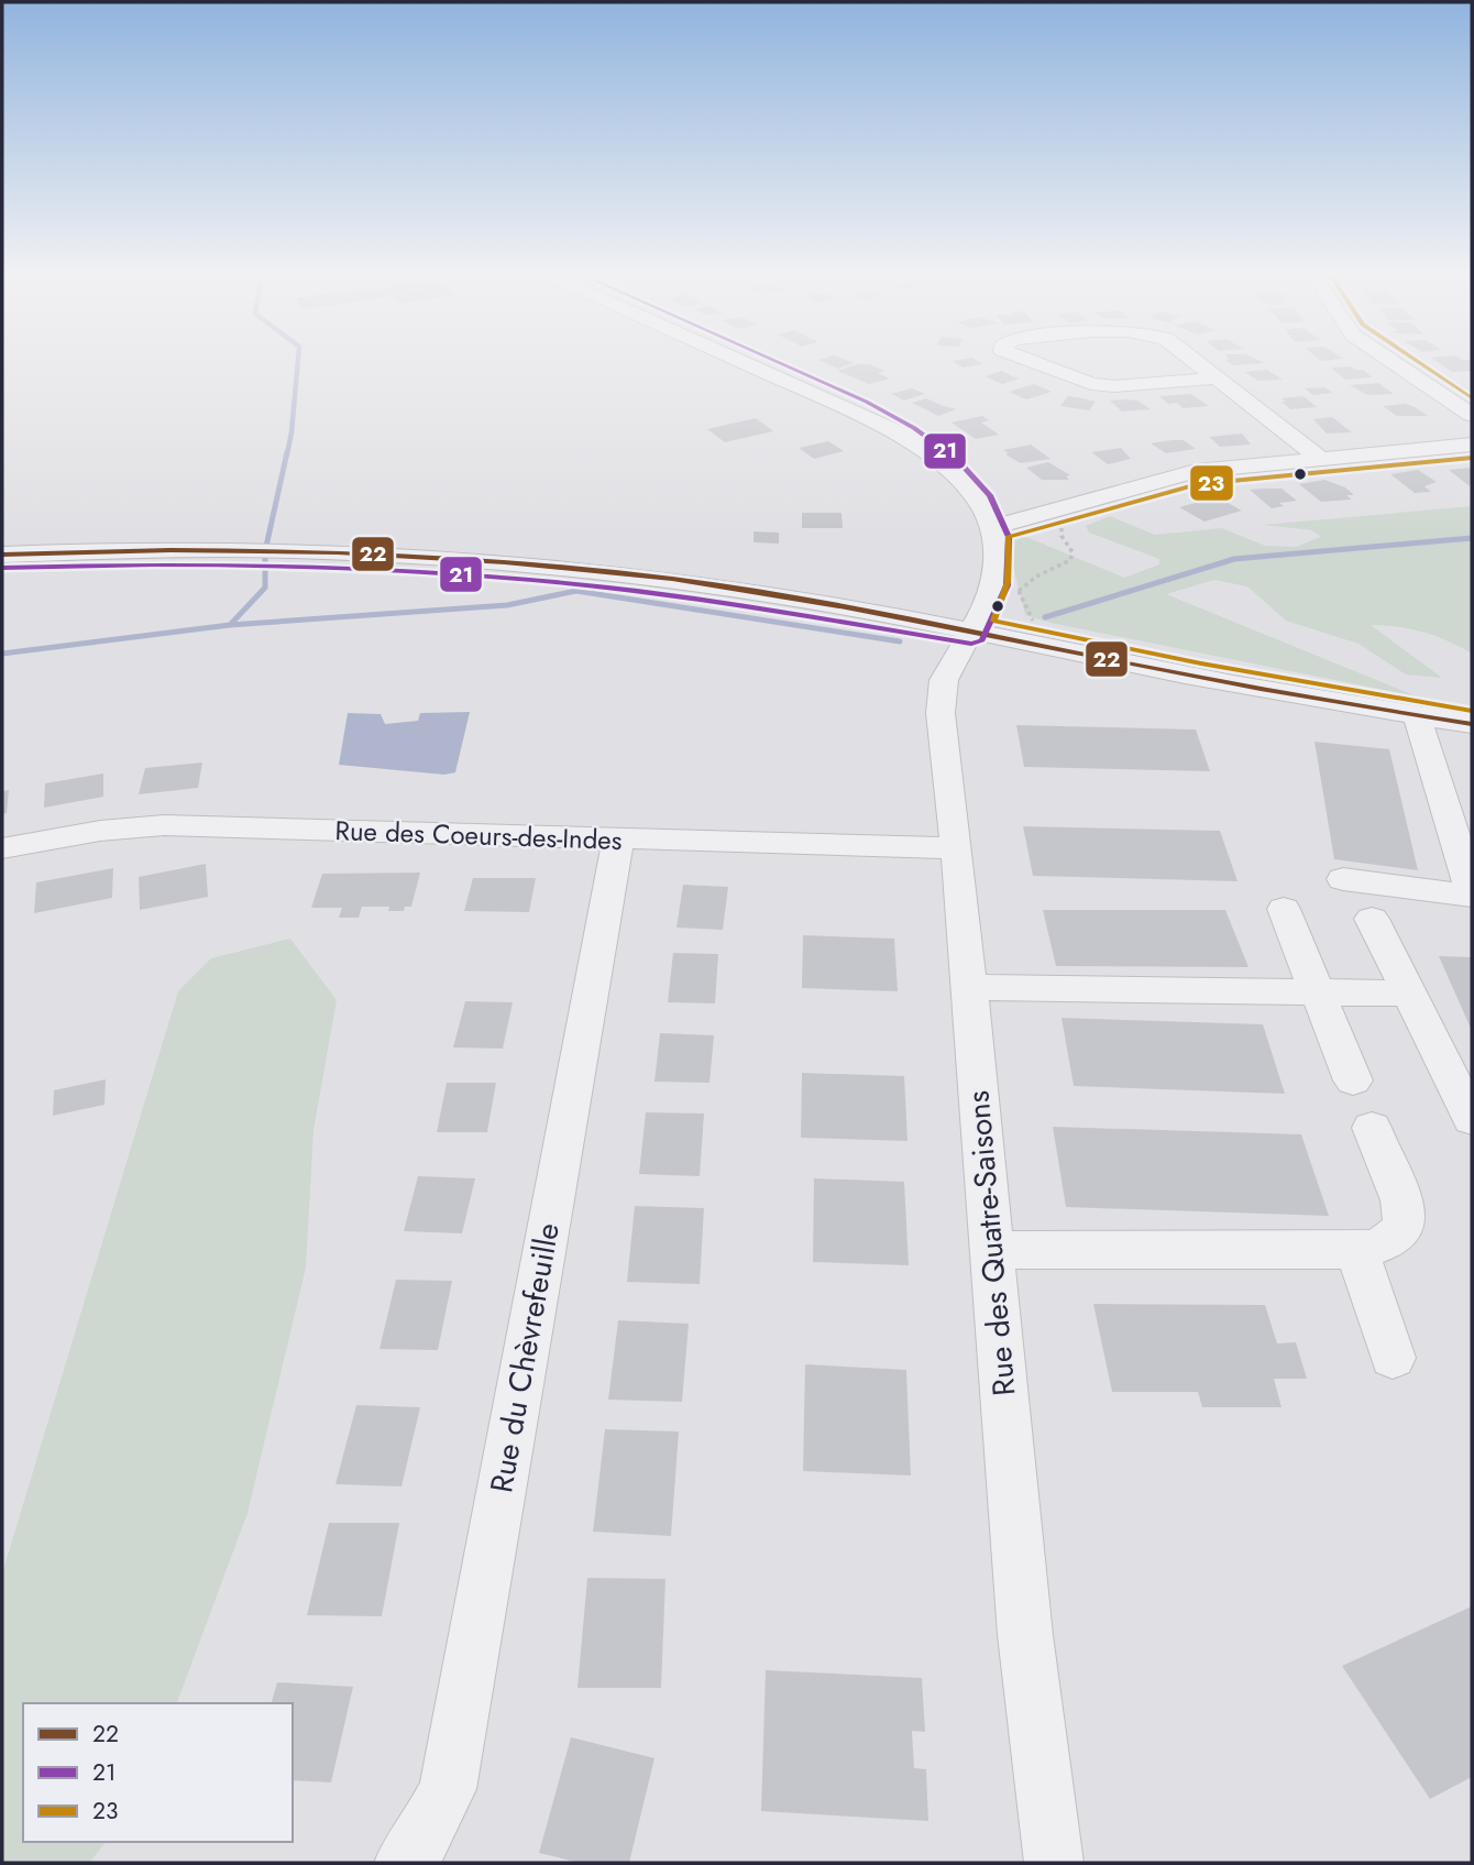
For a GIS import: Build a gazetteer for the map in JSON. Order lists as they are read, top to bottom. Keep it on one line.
{"streets":{"street":["Rue des Coeurs-des-Indes","Rue des Quatre-Saisons","Rue du Chèvrefeuille"]},"crossings":[["Rue des Coeurs-des-Indes","Rue des Quatre-Saisons"],["Rue des Coeurs-des-Indes","Rue du Chèvrefeuille"]],"lines":["transit line 21","transit line 23","transit line 22"],"legend":["22","21","23"]}
